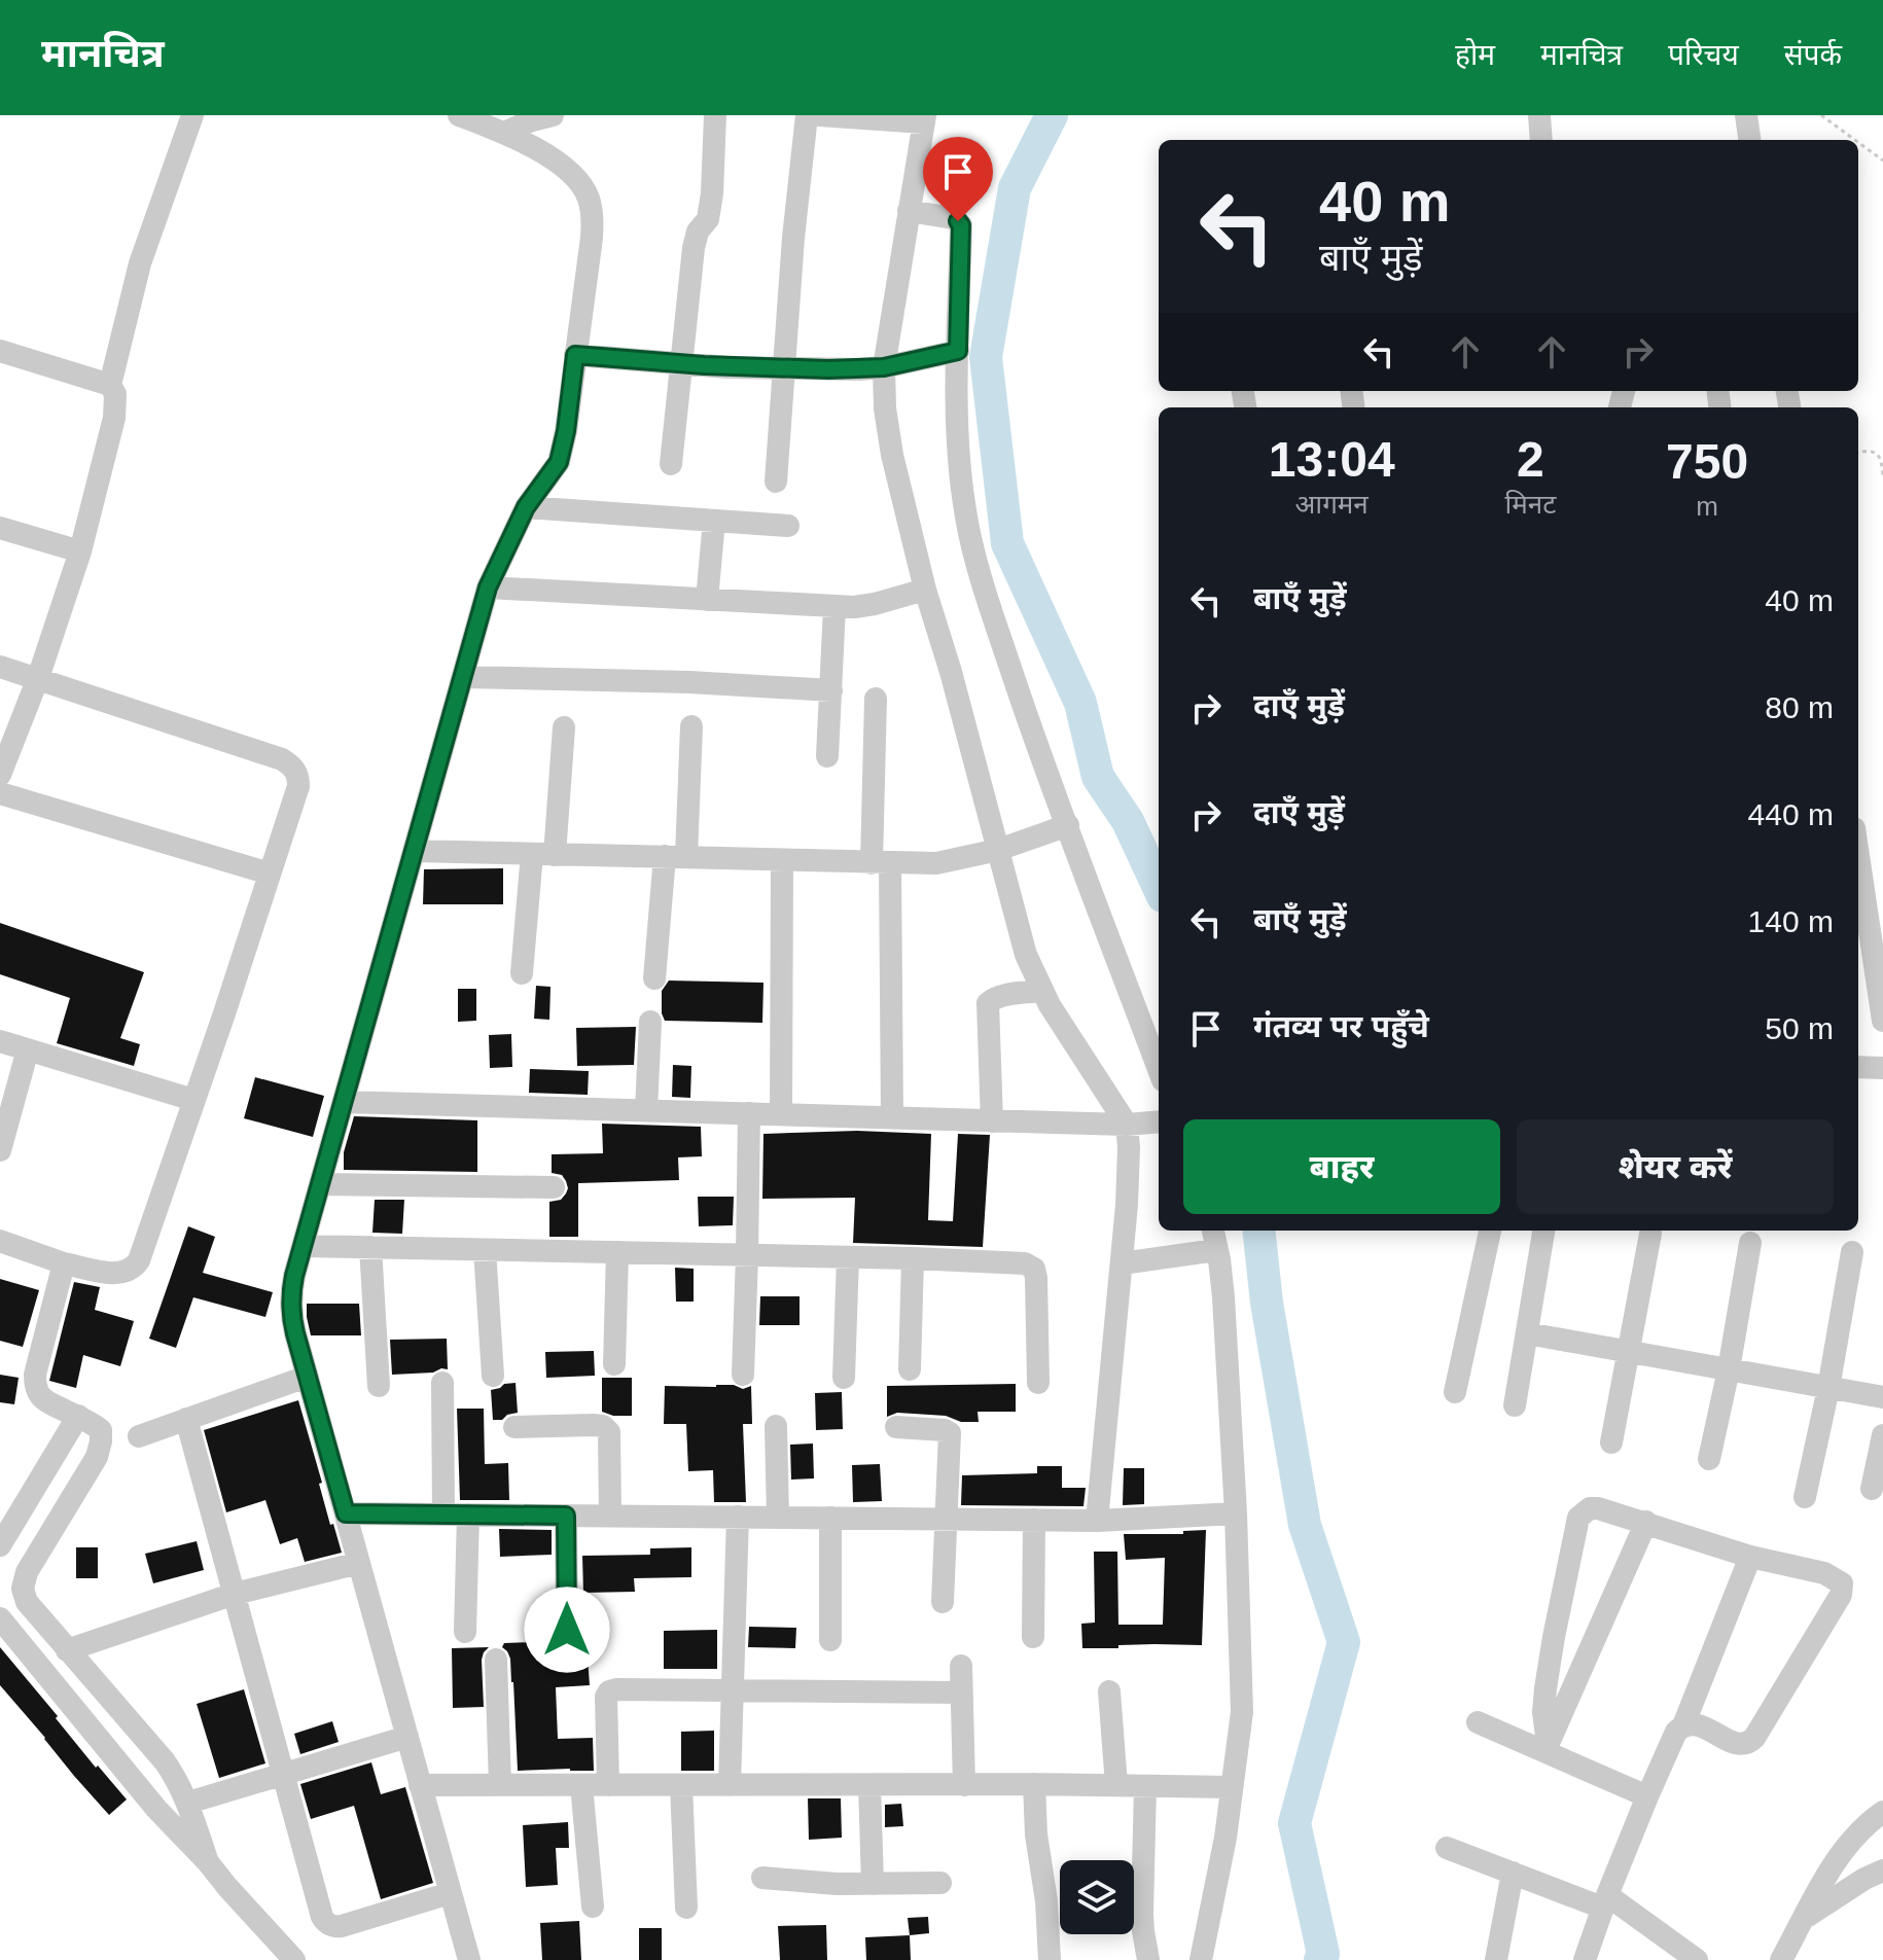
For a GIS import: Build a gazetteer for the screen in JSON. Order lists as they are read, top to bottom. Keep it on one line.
{"page":{"header":"मानचित्र","nav":["होम","मानचित्र","परिचय","संपर्क"],"turn":["40 m","बाएँ मुड़ें"],"eta":["13:04","आगमन","2","मिनट","750","m"],"list":[{"name":"बाएँ मुड़ें","value":"40 m"},{"name":"दाएँ मुड़ें","value":"80 m"},{"name":"दाएँ मुड़ें","value":"440 m"},{"name":"बाएँ मुड़ें","value":"140 m"},{"name":"गंतव्य पर पहुँचे","value":"50 m"}],"buttons":["बाहर","शेयर करें"]}}
